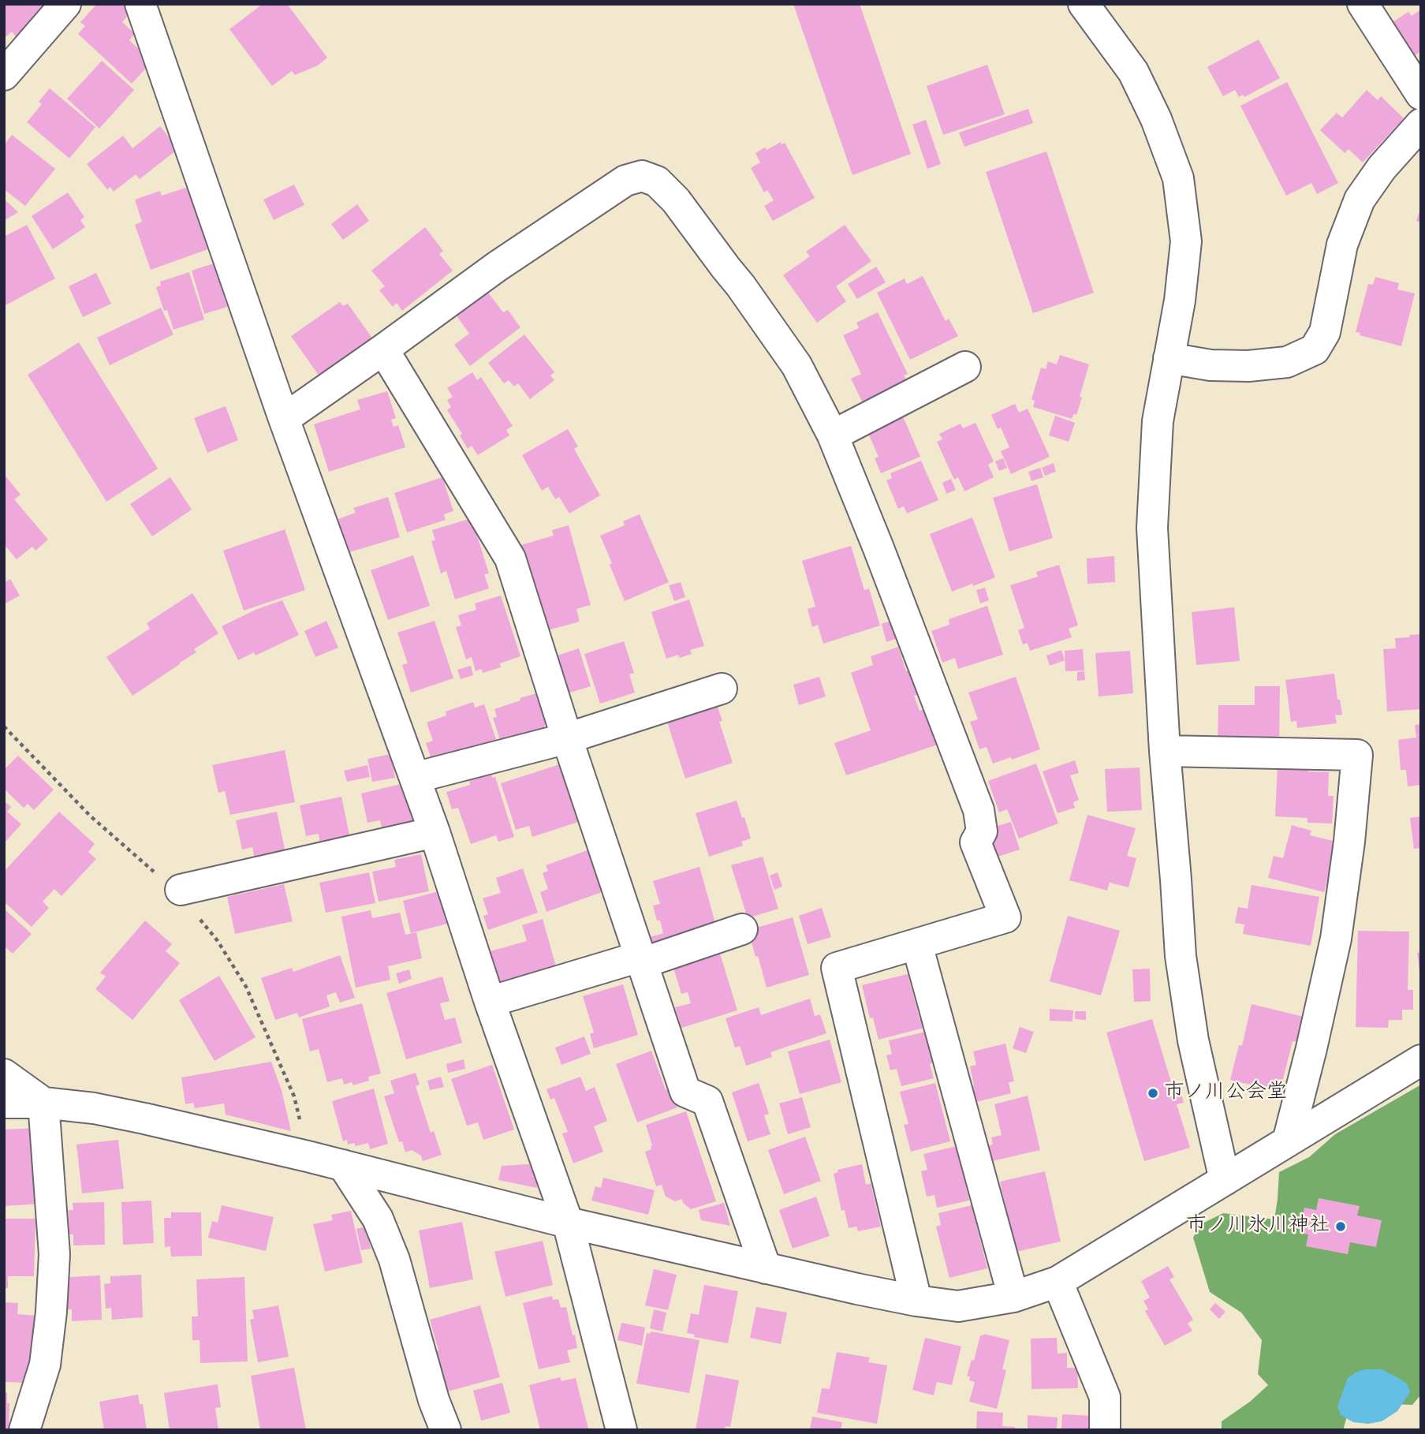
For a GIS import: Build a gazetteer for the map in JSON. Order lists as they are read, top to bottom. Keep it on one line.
{"places":["市ノ川公会堂","市ノ川氷川神社"]}
